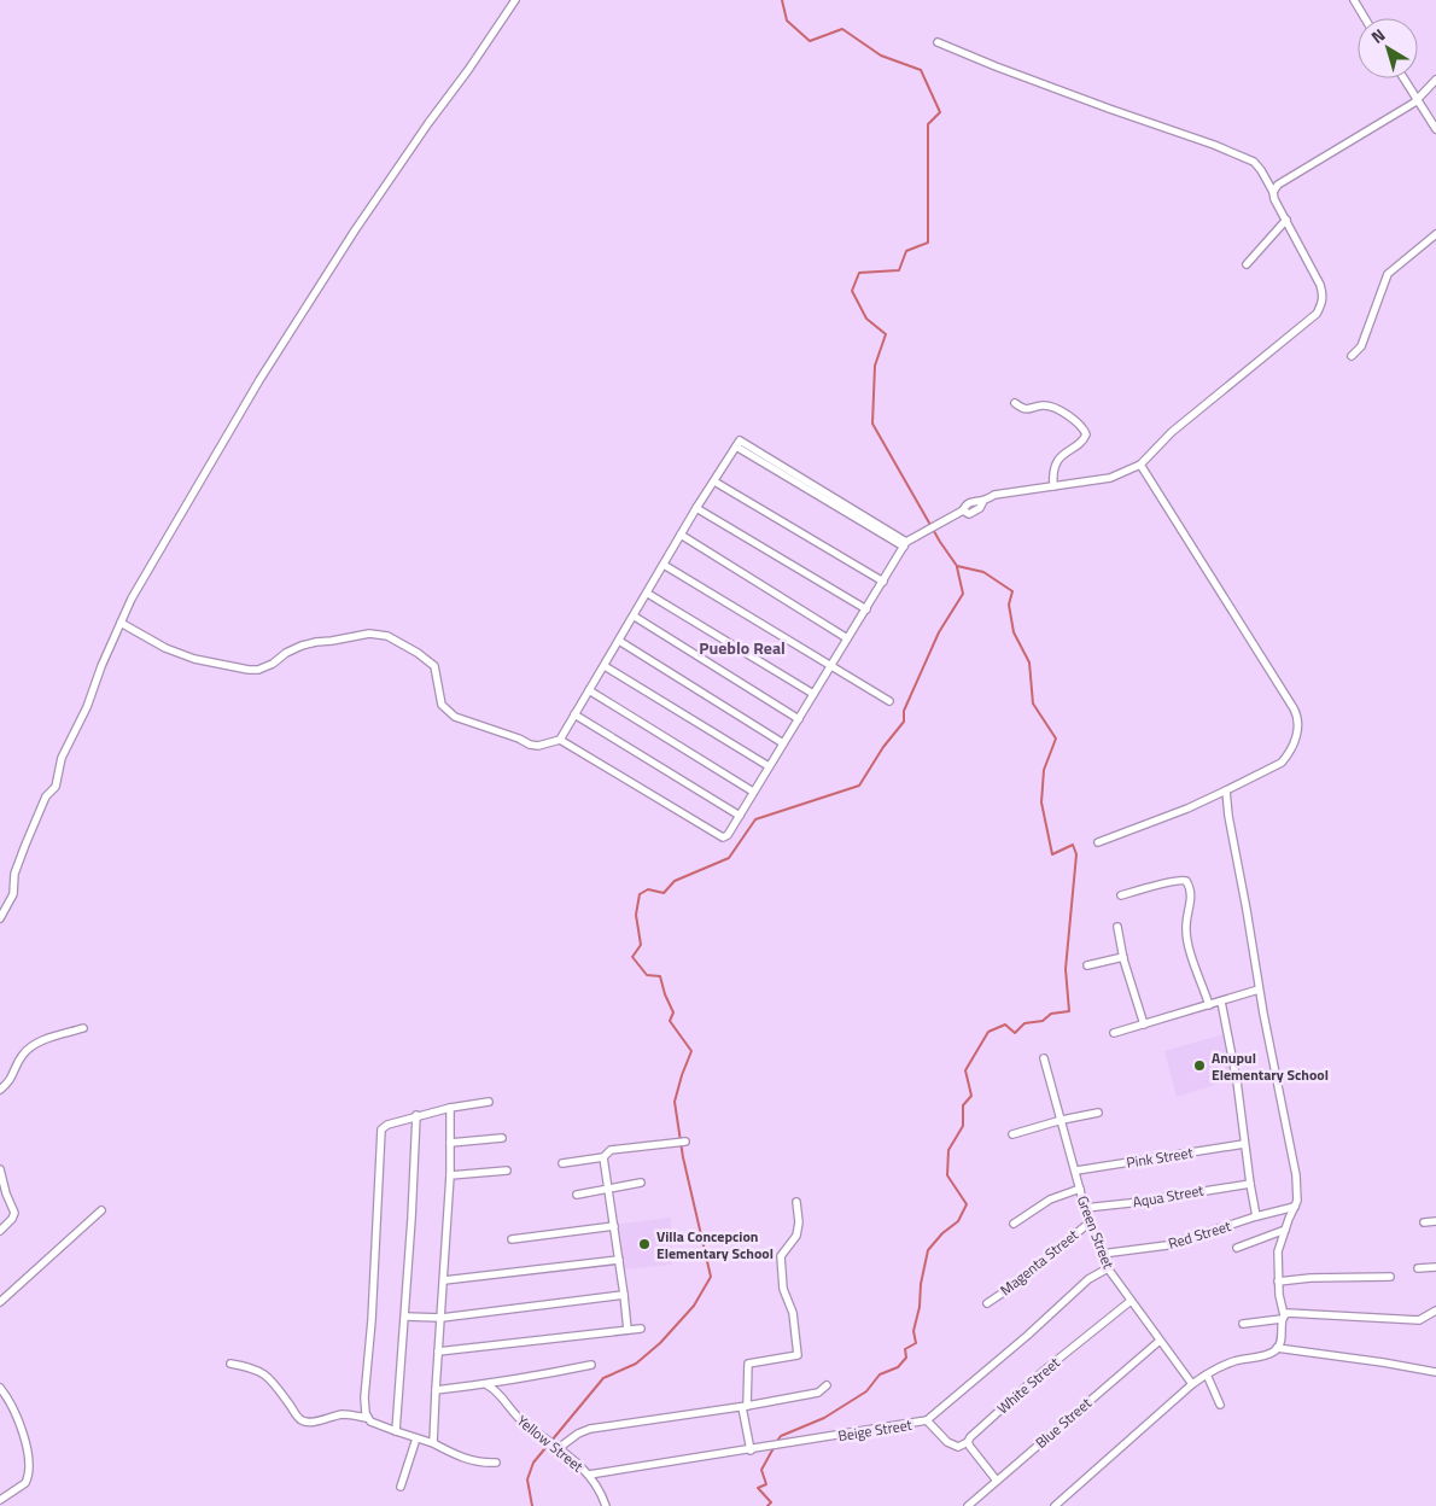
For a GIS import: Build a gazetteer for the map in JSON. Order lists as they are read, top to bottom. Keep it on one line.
{"streets":{"street":["Pink Street","Aqua Street","Green Street","Red Street","Magenta Street","White Street","Blue Street","Beige Street","Yellow Street"]},"crossings":[["Pink Street","Green Street"],["Aqua Street","Green Street"],["Green Street","Red Street"],["Green Street","Magenta Street"],["Green Street","White Street"],["Green Street","Blue Street"],["Green Street","Beige Street"],["Beige Street","Yellow Street"]],"districts":["Pueblo Real"],"places":["Anupul Elementary School","Villa Concepcion Elementary School"],"north":"top left"}
